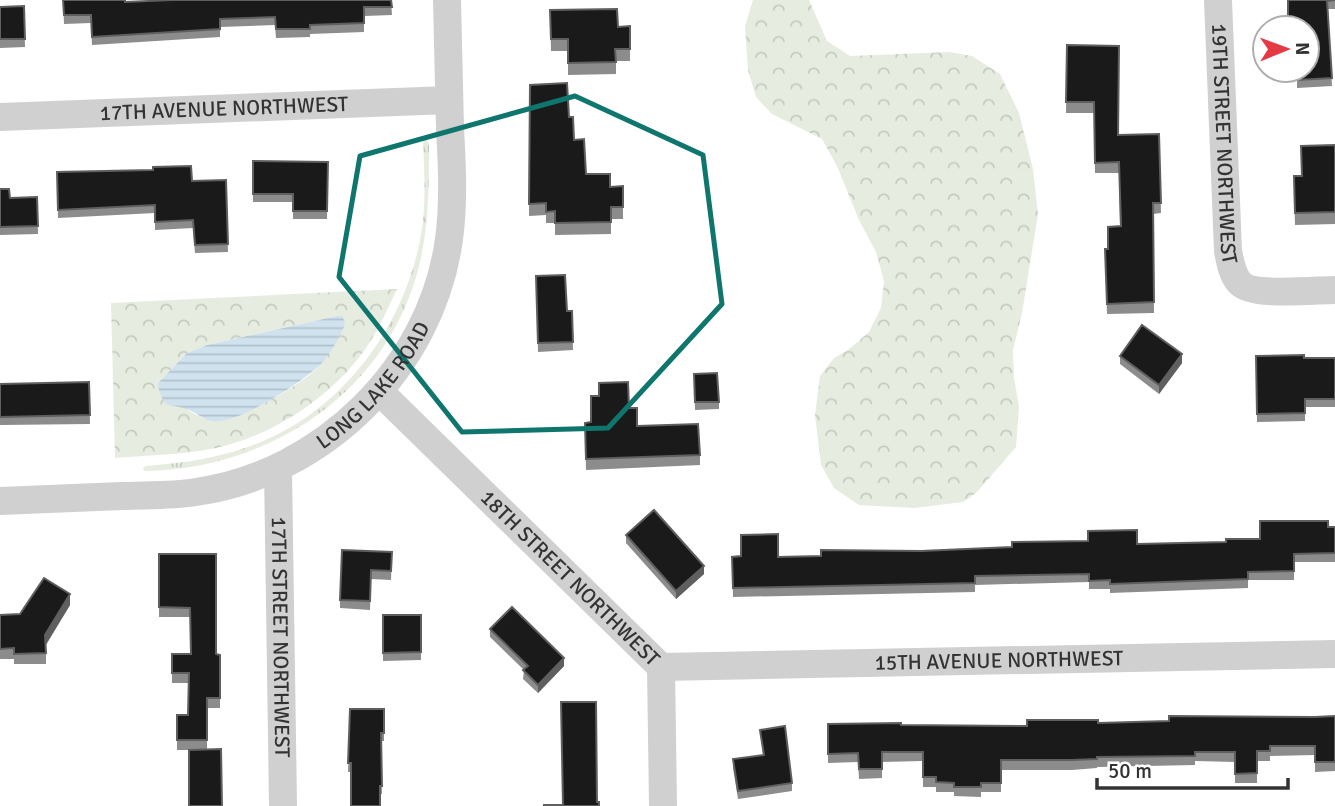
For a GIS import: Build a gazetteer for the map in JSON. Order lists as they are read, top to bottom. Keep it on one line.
{"streets":{"street":["17TH AVENUE NORTHWEST","19TH STREET NORTHWEST","LONG LAKE ROAD","18TH STREET NORTHWEST","17TH STREET NORTHWEST","15TH AVENUE NORTHWEST"]},"crossings":[["17TH AVENUE NORTHWEST","LONG LAKE ROAD"],["LONG LAKE ROAD","18TH STREET NORTHWEST"],["LONG LAKE ROAD","17TH STREET NORTHWEST"],["18TH STREET NORTHWEST","15TH AVENUE NORTHWEST"]],"scale_bar":"50 m","north":"right"}
